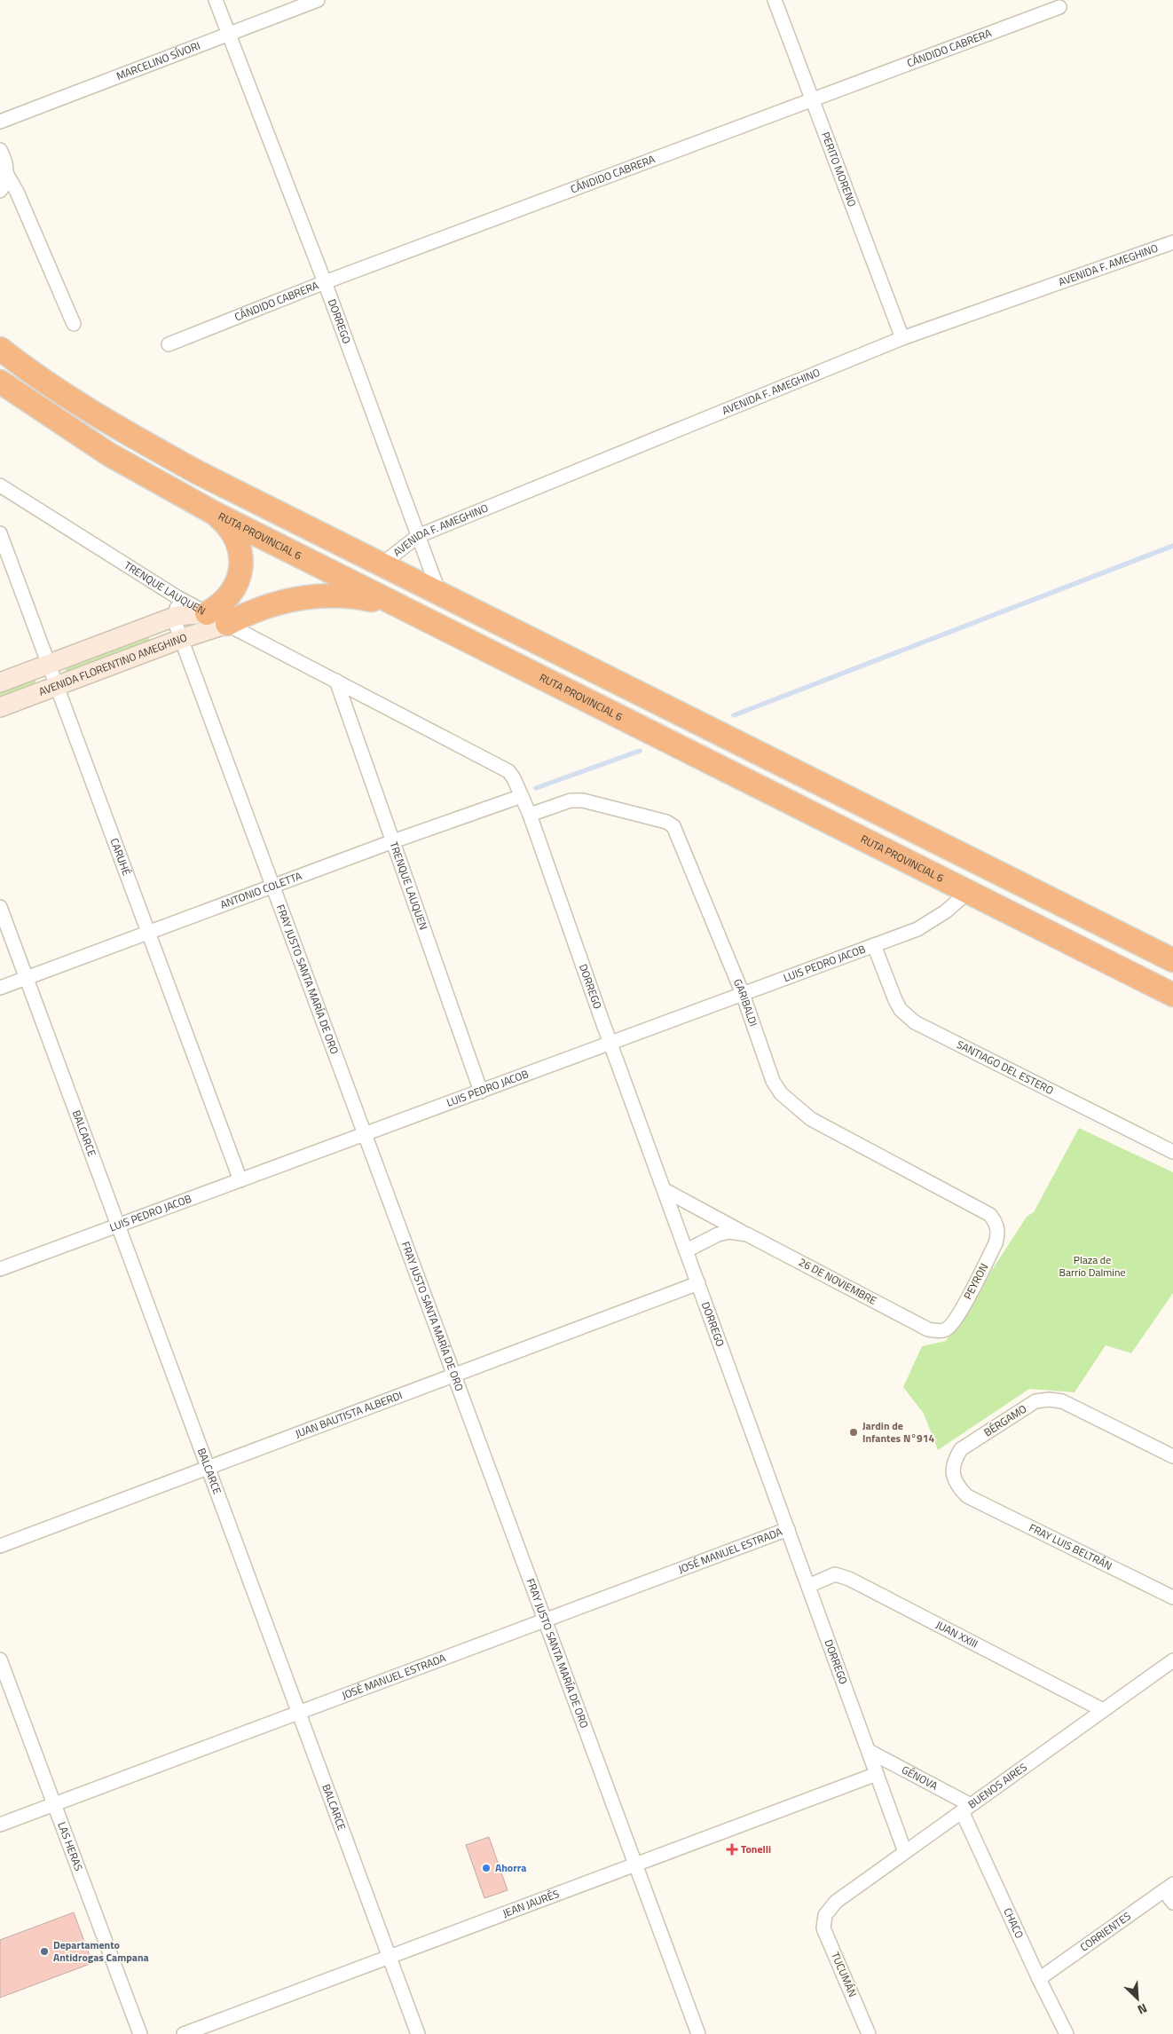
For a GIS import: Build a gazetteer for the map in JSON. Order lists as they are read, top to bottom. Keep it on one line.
{"streets":{"highway":["RUTA PROVINCIAL 6"],"main road":["AVENIDA FLORENTINO AMEGHINO"],"street":["CÁNDIDO CABRERA","MARCELINO SÍVORI","PERITO MORENO","AVENIDA F. AMEGHINO","DORREGO","TRENQUE LAUQUEN","CARUHÉ","ANTONIO COLETTA","LUIS PEDRO JACOB","FRAY JUSTO SANTA MARÍA DE ORO","GARIBALDI","SANTIAGO DEL ESTERO","BALCARCE","26 DE NOVIEMBRE","PEYRON","JUAN BAUTISTA ALBERDI","BÉRGAMO","FRAY LUIS BELTRÁN","JOSÉ MANUEL ESTRADA","JUAN XXIII","GÉNOVA","BUENOS AIRES","LAS HERAS","JEAN JAURÉS","CHACO","CORRIENTES","TUCUMÁN"]},"crossings":[["CÁNDIDO CABRERA","PERITO MORENO"],["CÁNDIDO CABRERA","DORREGO"],["MARCELINO SÍVORI","DORREGO"],["PERITO MORENO","AVENIDA F. AMEGHINO"],["AVENIDA F. AMEGHINO","DORREGO"],["DORREGO","TRENQUE LAUQUEN"],["DORREGO","ANTONIO COLETTA"],["DORREGO","LUIS PEDRO JACOB"],["DORREGO","GARIBALDI"],["DORREGO","26 DE NOVIEMBRE"],["DORREGO","JUAN BAUTISTA ALBERDI"],["DORREGO","JOSÉ MANUEL ESTRADA"],["DORREGO","JUAN XXIII"],["DORREGO","GÉNOVA"],["DORREGO","BUENOS AIRES"],["DORREGO","JEAN JAURÉS"],["RUTA PROVINCIAL 6","LUIS PEDRO JACOB"],["TRENQUE LAUQUEN","AVENIDA FLORENTINO AMEGHINO"],["TRENQUE LAUQUEN","ANTONIO COLETTA"],["TRENQUE LAUQUEN","LUIS PEDRO JACOB"],["TRENQUE LAUQUEN","FRAY JUSTO SANTA MARÍA DE ORO"],["AVENIDA FLORENTINO AMEGHINO","CARUHÉ"],["AVENIDA FLORENTINO AMEGHINO","FRAY JUSTO SANTA MARÍA DE ORO"],["CARUHÉ","ANTONIO COLETTA"],["CARUHÉ","LUIS PEDRO JACOB"],["ANTONIO COLETTA","FRAY JUSTO SANTA MARÍA DE ORO"],["ANTONIO COLETTA","BALCARCE"],["LUIS PEDRO JACOB","FRAY JUSTO SANTA MARÍA DE ORO"],["LUIS PEDRO JACOB","GARIBALDI"],["LUIS PEDRO JACOB","SANTIAGO DEL ESTERO"],["LUIS PEDRO JACOB","BALCARCE"],["FRAY JUSTO SANTA MARÍA DE ORO","JUAN BAUTISTA ALBERDI"],["FRAY JUSTO SANTA MARÍA DE ORO","JOSÉ MANUEL ESTRADA"],["FRAY JUSTO SANTA MARÍA DE ORO","JEAN JAURÉS"],["GARIBALDI","PEYRON"],["BALCARCE","JUAN BAUTISTA ALBERDI"],["BALCARCE","JOSÉ MANUEL ESTRADA"],["BALCARCE","JEAN JAURÉS"],["26 DE NOVIEMBRE","PEYRON"],["BÉRGAMO","FRAY LUIS BELTRÁN"],["JOSÉ MANUEL ESTRADA","LAS HERAS"],["JUAN XXIII","BUENOS AIRES"],["GÉNOVA","BUENOS AIRES"],["GÉNOVA","CHACO"],["BUENOS AIRES","CHACO"],["BUENOS AIRES","TUCUMÁN"],["CHACO","CORRIENTES"]],"parks":["Plaza de Barrio Dalmine"],"places":{"other":["Jardin de Infantes N°914","Ahorra","Departamento Antidrogas Campana"],"health":["Tonelli"]},"north":"bottom right"}
